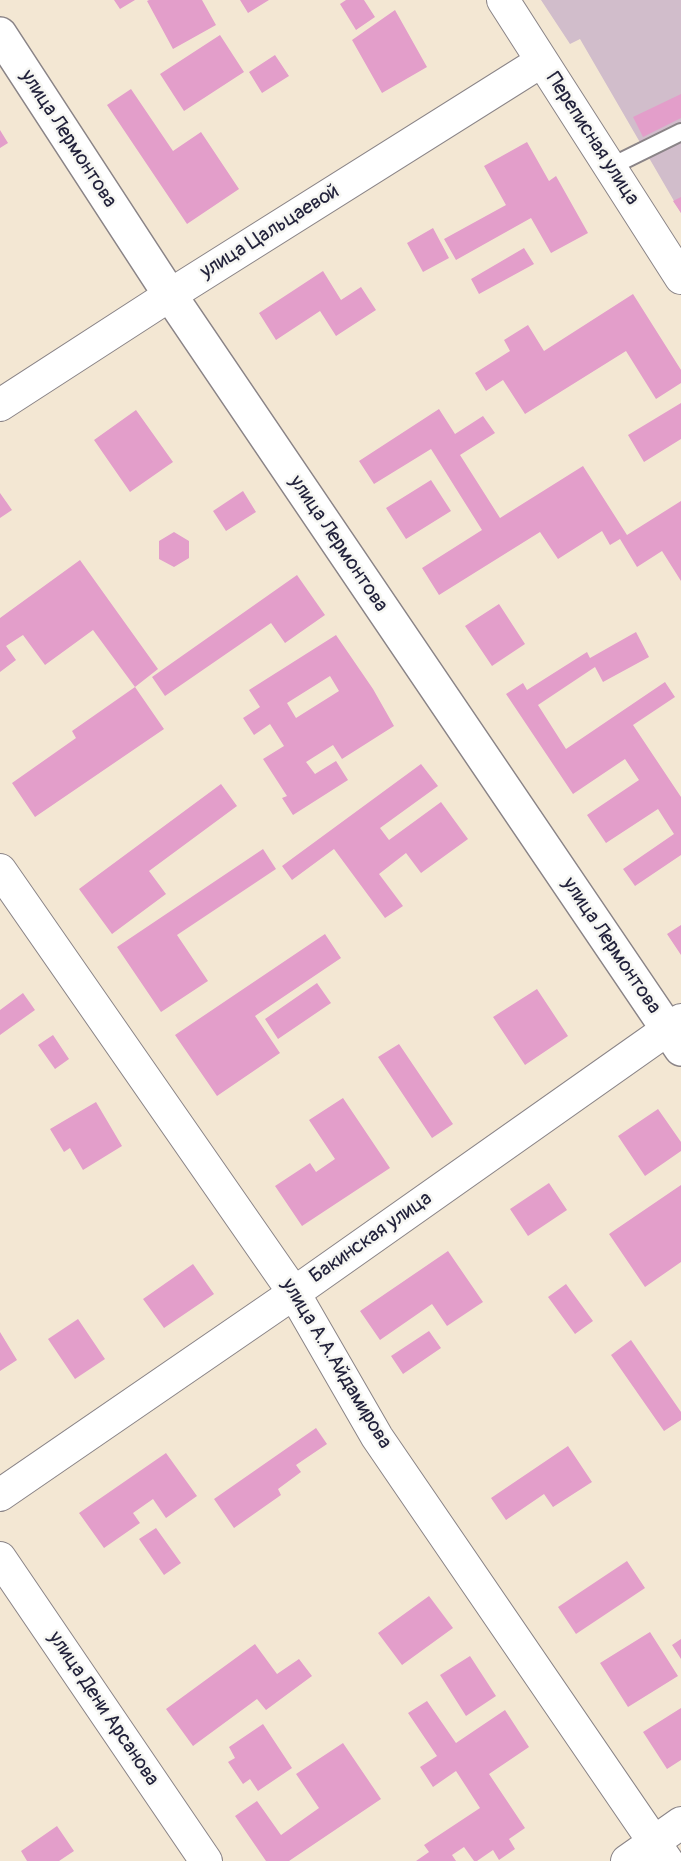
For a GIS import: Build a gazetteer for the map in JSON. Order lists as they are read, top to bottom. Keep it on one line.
{"streets":{"street":["улица Лермонтова","Переписная улица","улица Цальцаевой","Бакинская улица","улица А.А.Айдамирова","улица Дени Арсанова"]},"crossings":[["улица Лермонтова","улица Цальцаевой"],["улица Лермонтова","Бакинская улица"],["Переписная улица","улица Цальцаевой"],["Бакинская улица","улица А.А.Айдамирова"]]}
